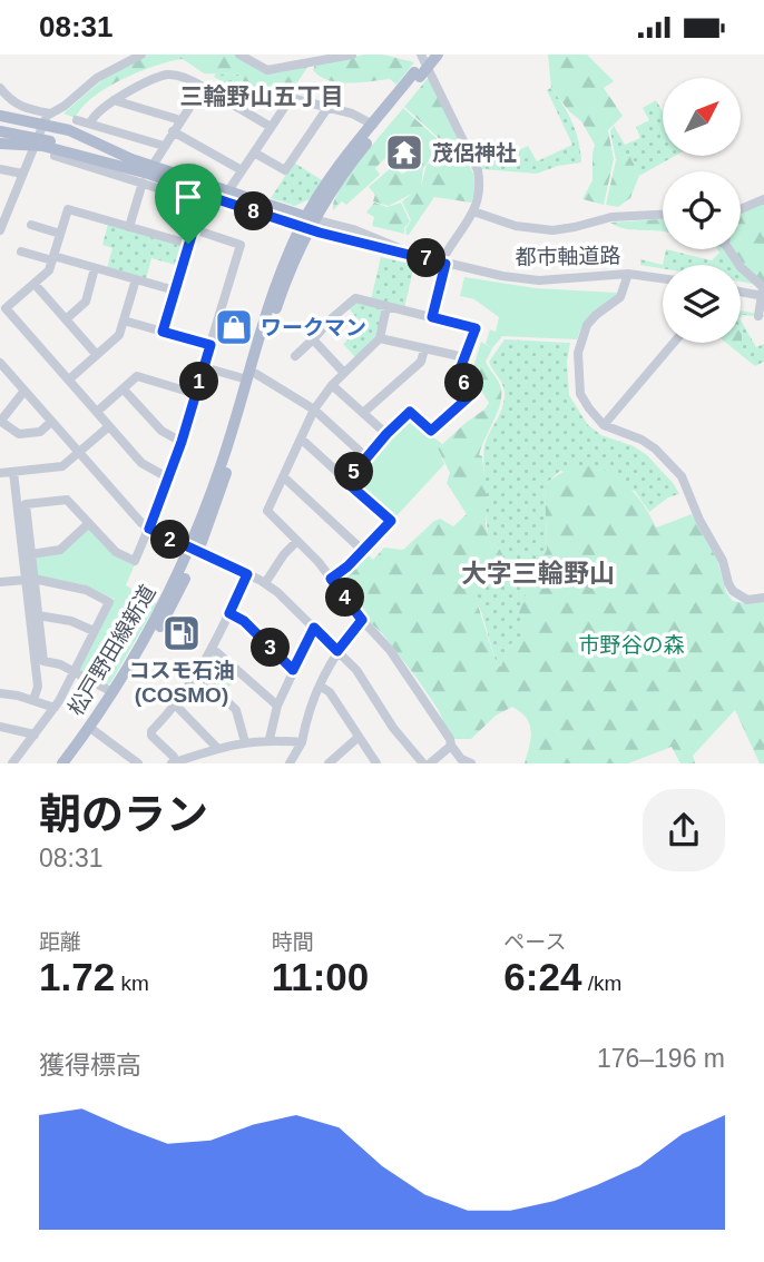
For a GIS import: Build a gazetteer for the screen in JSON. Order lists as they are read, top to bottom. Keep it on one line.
{"streets":{"main road":["都市軸道路","松戸野田線新道"]},"crossings":[["都市軸道路","松戸野田線新道"]],"districts":["三輪野山五丁目","大字三輪野山"],"parks":["市野谷の森"],"places":{"temple":["茂侶神社"],"shop":["ワークマン"],"fuel station":["コスモ石油 (COSMO)"]},"north":"top right","page":{"status":"08:31","pins":["8","7","1","6","5","2","4","3"],"heading":["朝のラン","08:31"],"stats":[["距離","1.72 km"],["時間","11:00"],["ペース","6:24 /km"]],"chart":["獲得標高","176–196 m"]}}
